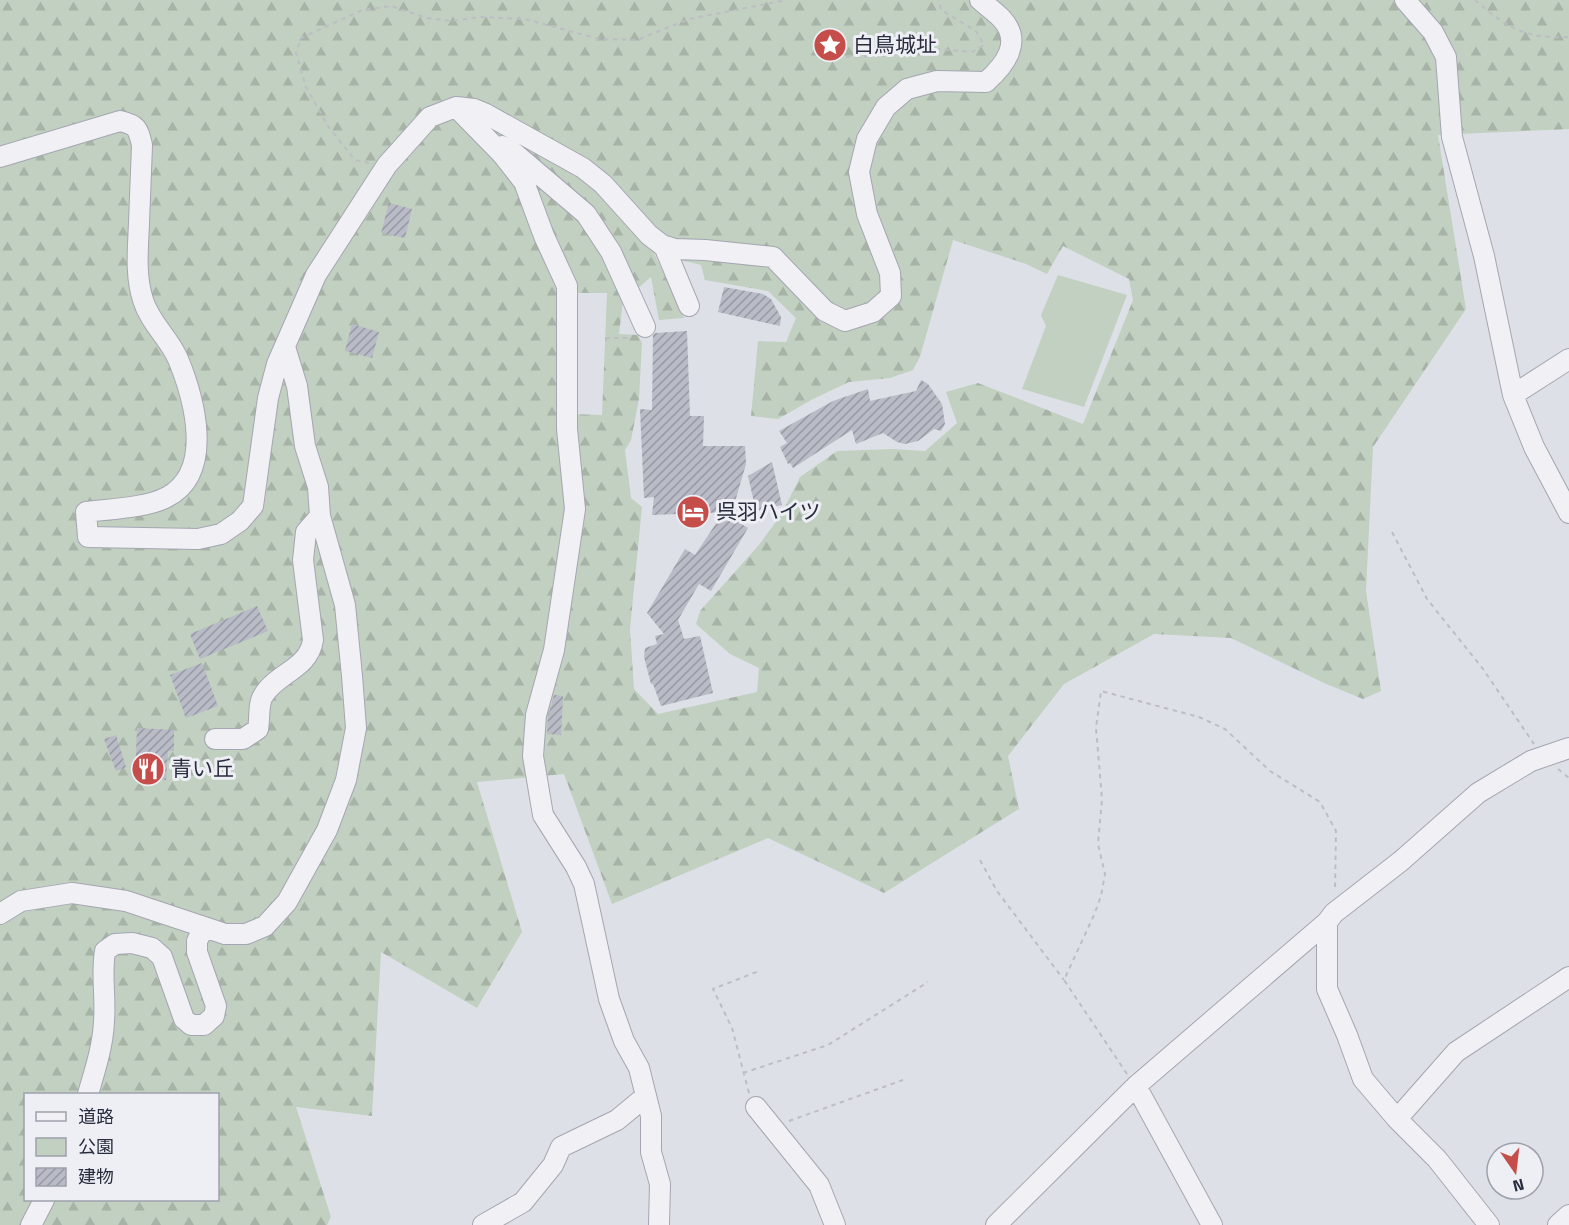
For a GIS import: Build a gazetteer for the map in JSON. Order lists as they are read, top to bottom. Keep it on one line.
{"places":{"place":["白鳥城址"],"hotel":["呉羽ハイツ"],"restaurant":["青い丘"]},"legend":["道路","公園","建物"],"north":"bottom"}
